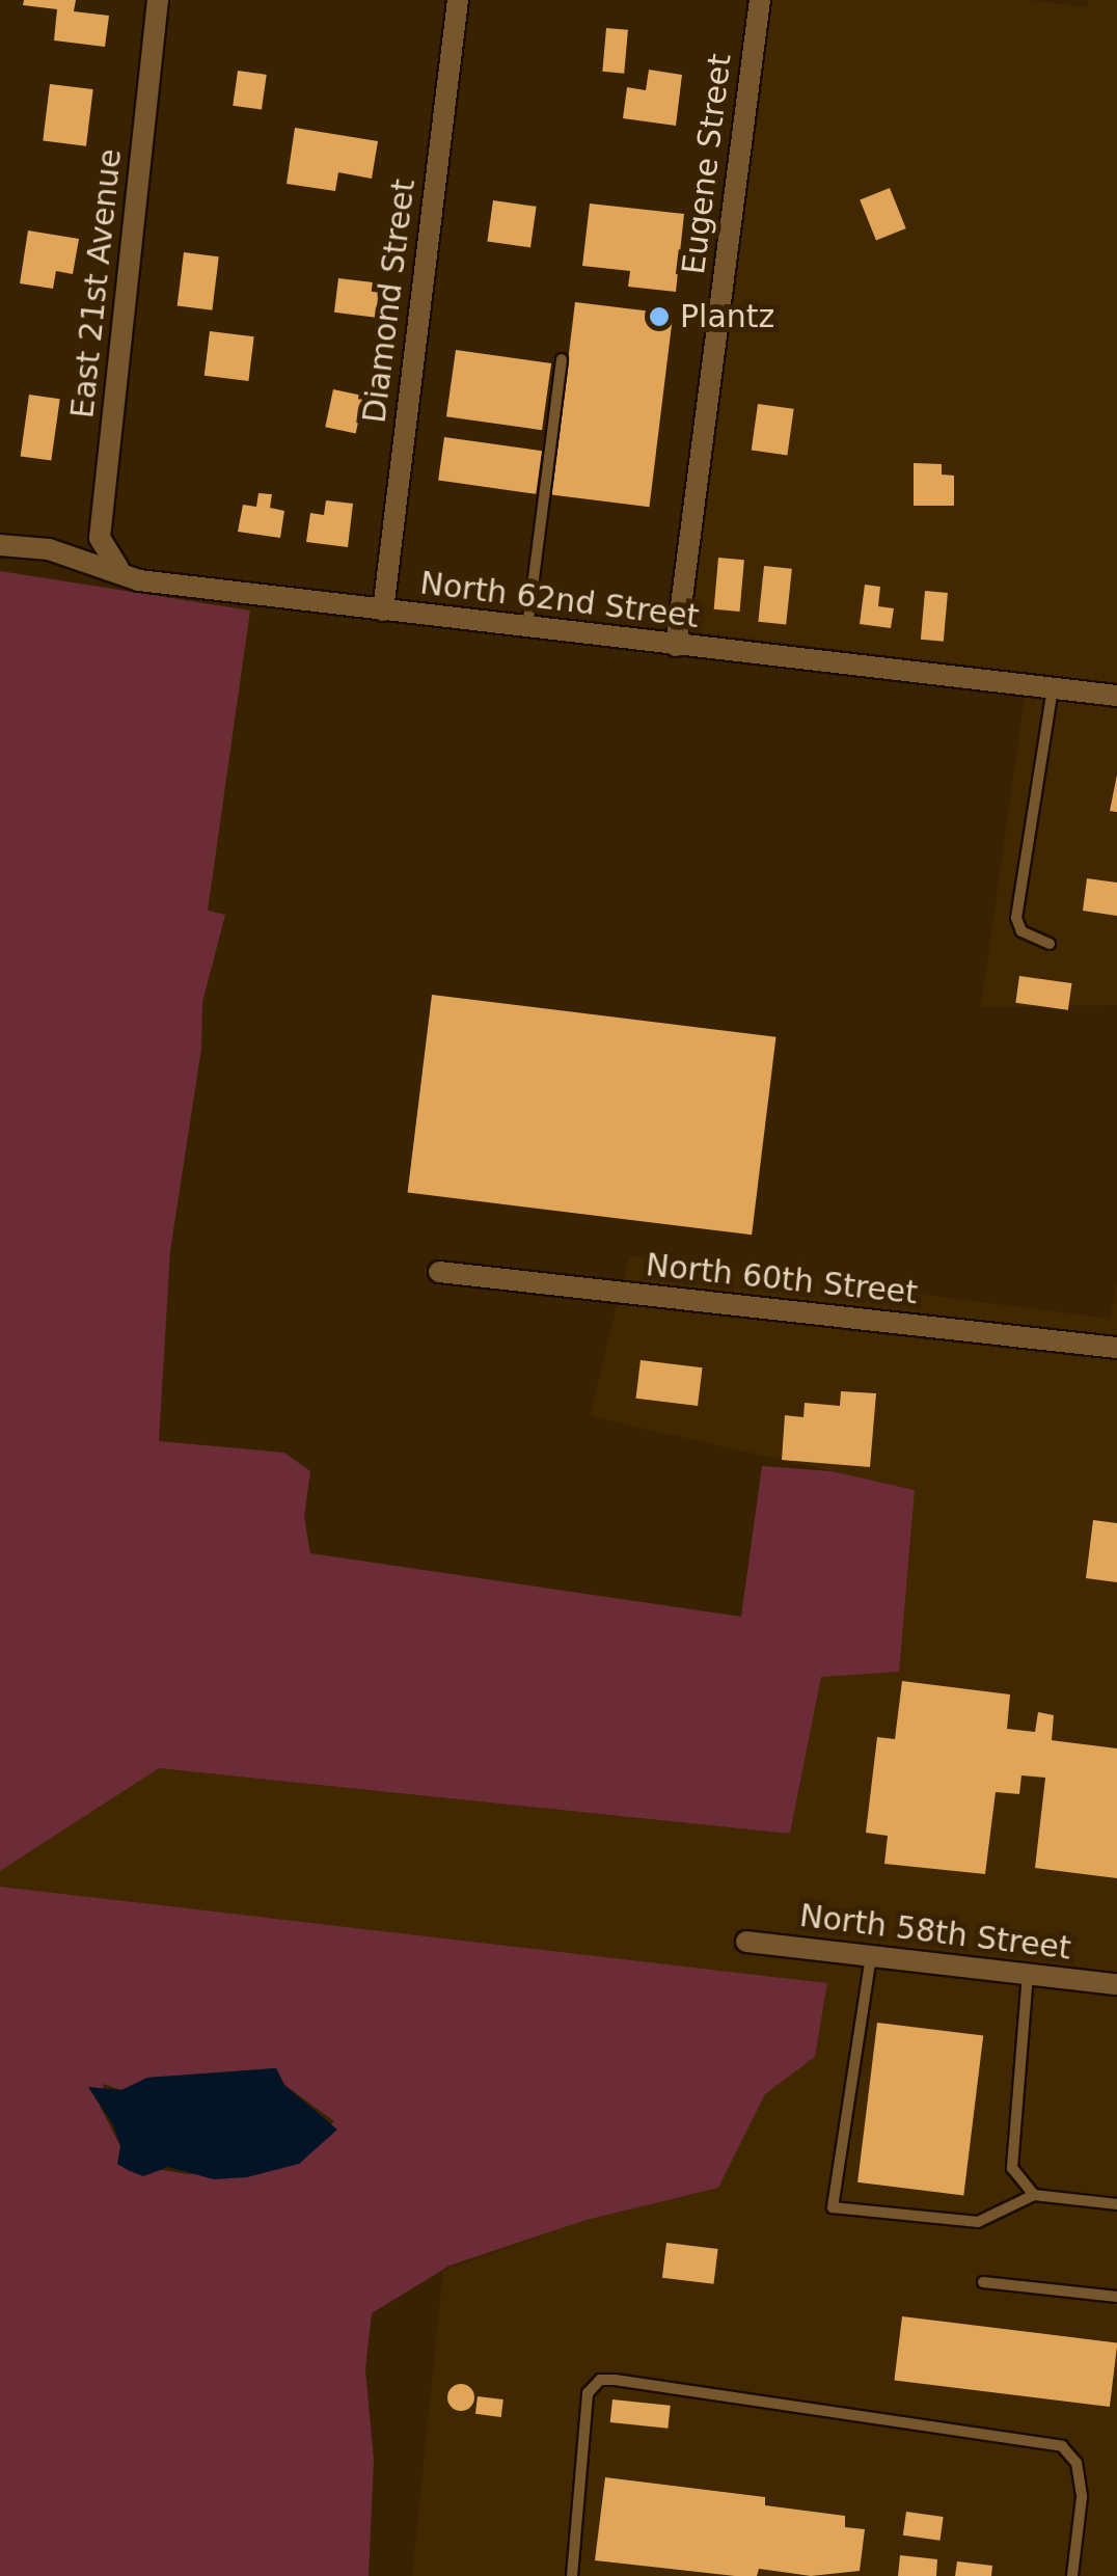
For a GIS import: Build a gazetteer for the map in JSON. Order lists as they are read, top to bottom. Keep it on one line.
{"streets":{"street":["Eugene Street","East 21st Avenue","Diamond Street","North 62nd Street","North 60th Street","North 58th Street"]},"crossings":[["Eugene Street","North 62nd Street"],["East 21st Avenue","North 62nd Street"],["Diamond Street","North 62nd Street"]],"places":["Plantz"]}
